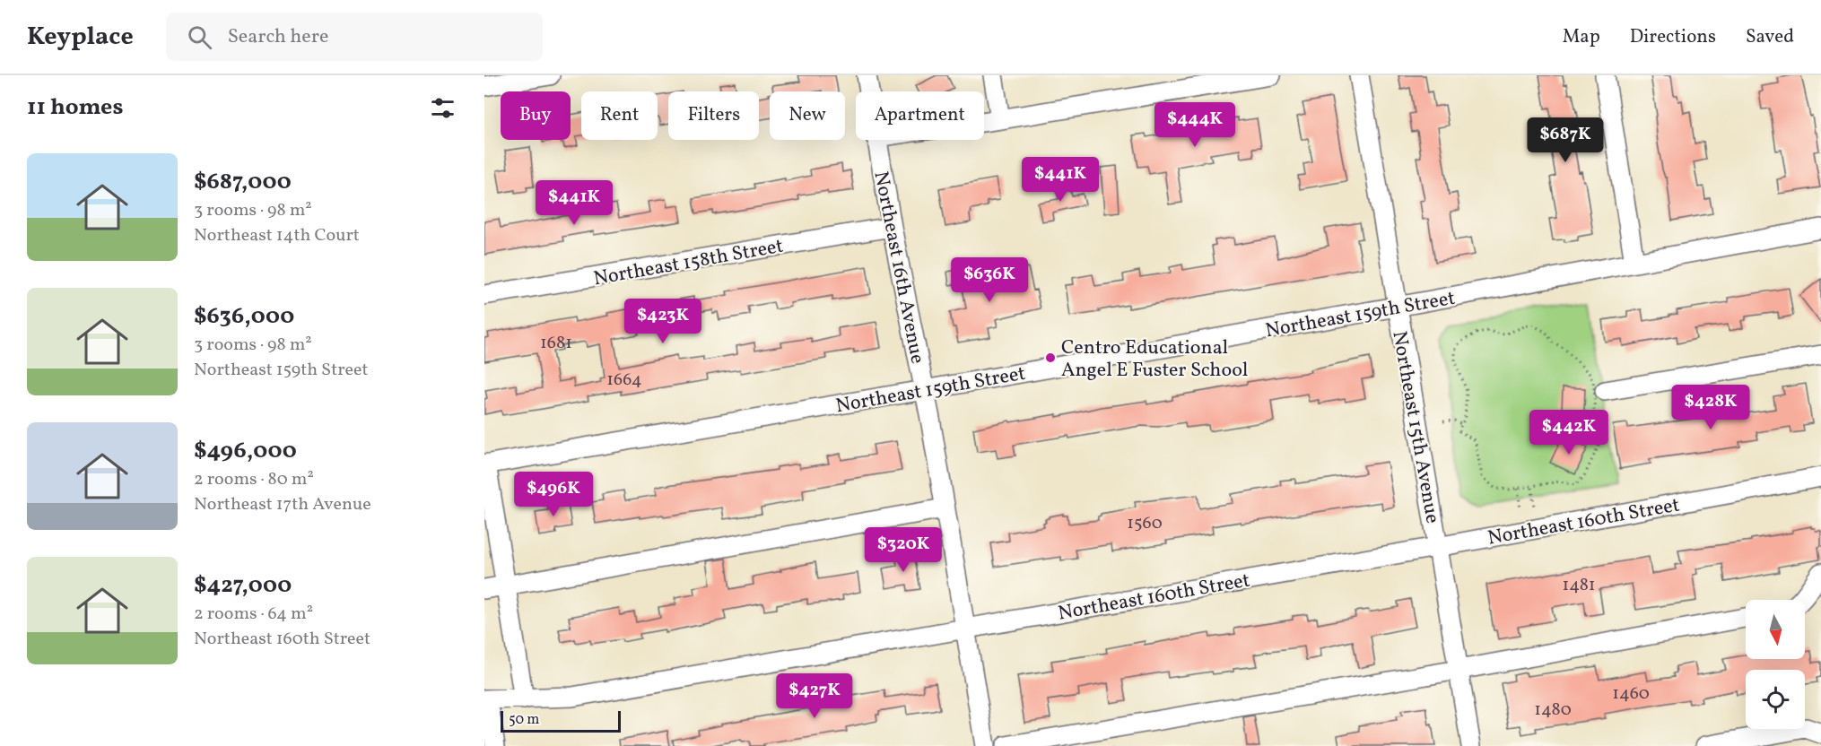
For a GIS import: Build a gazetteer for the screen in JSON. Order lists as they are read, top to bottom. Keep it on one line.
{"streets":{"street":["Northeast 158th Street","Northeast 16th Avenue","Northeast 159th Street","Northeast 15th Avenue","Northeast 160th Street"]},"crossings":[["Northeast 158th Street","Northeast 16th Avenue"],["Northeast 16th Avenue","Northeast 159th Street"],["Northeast 16th Avenue","Northeast 160th Street"],["Northeast 159th Street","Northeast 15th Avenue"],["Northeast 15th Avenue","Northeast 160th Street"]],"places":["Centro Educational Angel E Fuster School"],"house_numbers":["1681","1664","1560","1481","1460","1480"],"scale_bar":"50 m","north":"bottom","page":{"header":"Keyplace","search":"Search here","nav":["Map","Directions","Saved"],"heading":"11 homes","chip":["Buy","Rent","Filters","New","Apartment"],"price":["$444K","$687K","$441K","$441K","$636K","$423K","$428K","$442K","$496K","$320K","$427K"],"list":[{"name":"$687,000","note":"3 rooms · 98 m² · Northeast 14th Court"},{"name":"$636,000","note":"3 rooms · 98 m² · Northeast 159th Street"},{"name":"$496,000","note":"2 rooms · 80 m² · Northeast 17th Avenue"},{"name":"$427,000","note":"2 rooms · 64 m² · Northeast 160th Street"}],"scale":"50 m"}}
